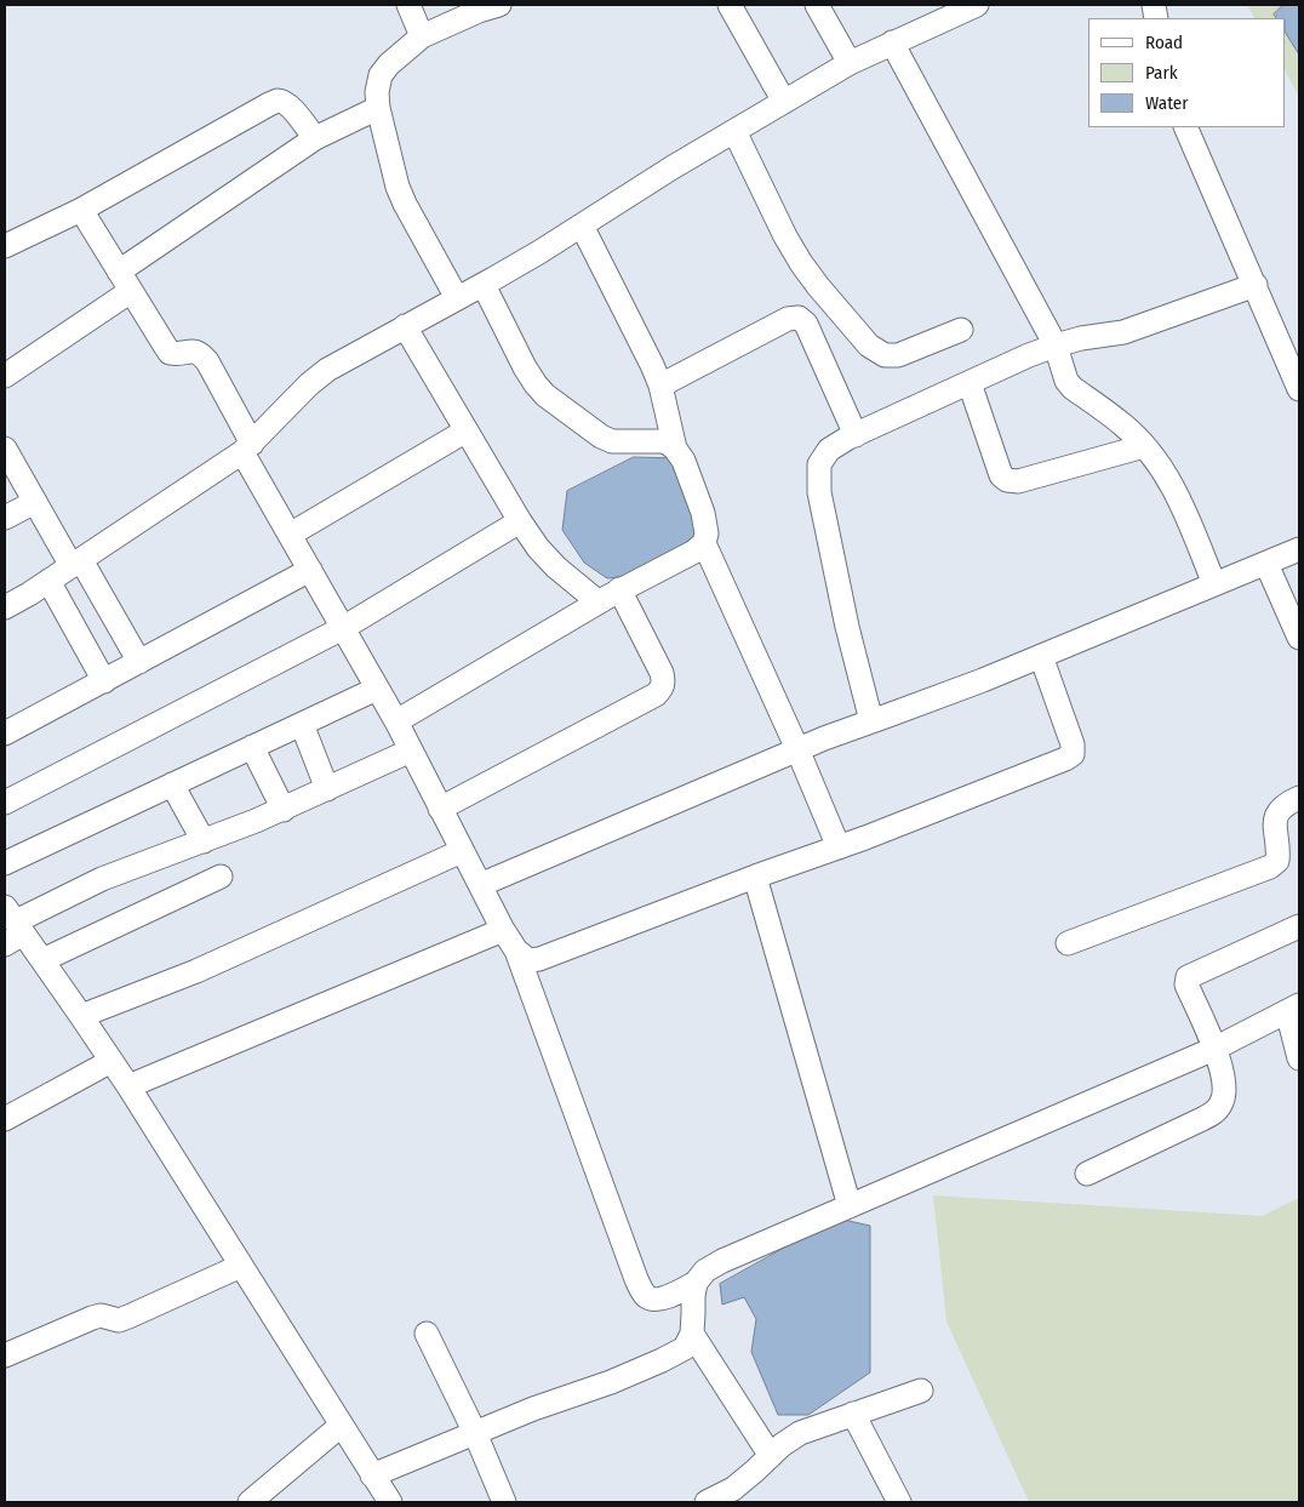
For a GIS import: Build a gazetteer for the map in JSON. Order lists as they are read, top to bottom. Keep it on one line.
{"legend":["Road","Park","Water"]}
